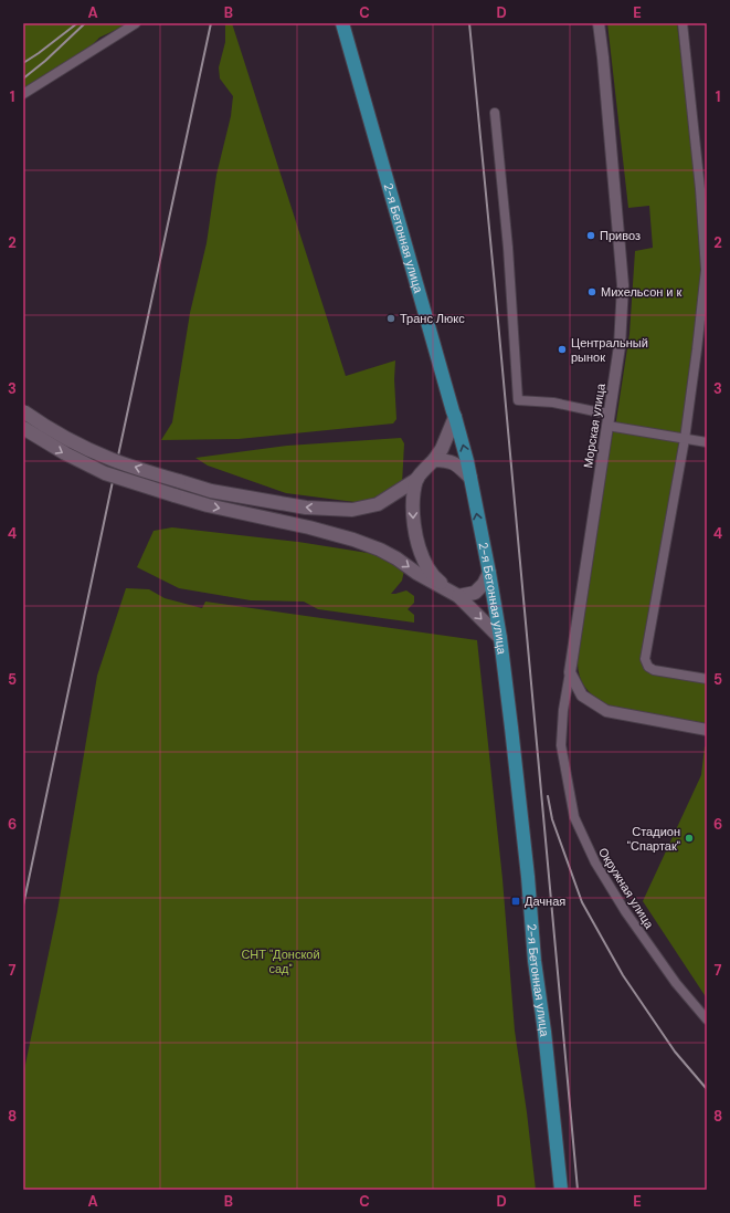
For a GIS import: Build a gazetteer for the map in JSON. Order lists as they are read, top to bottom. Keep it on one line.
{"streets":{"main road":["2-я Бетонная улица"],"street":["Морская улица","Окружная улица"]},"crossings":[["Морская улица","Окружная улица"]],"parks":["СНТ \"Донской сад\""],"places":{"other":["Привоз","Михельсон и к","Транс Люкс","Центральный рынок","Стадион \"Спартак\""],"transit":["Дачная"]},"grid":{"columns":["A","B","C","D","E"],"rows":["1","2","3","4","5","6","7","8"]}}
